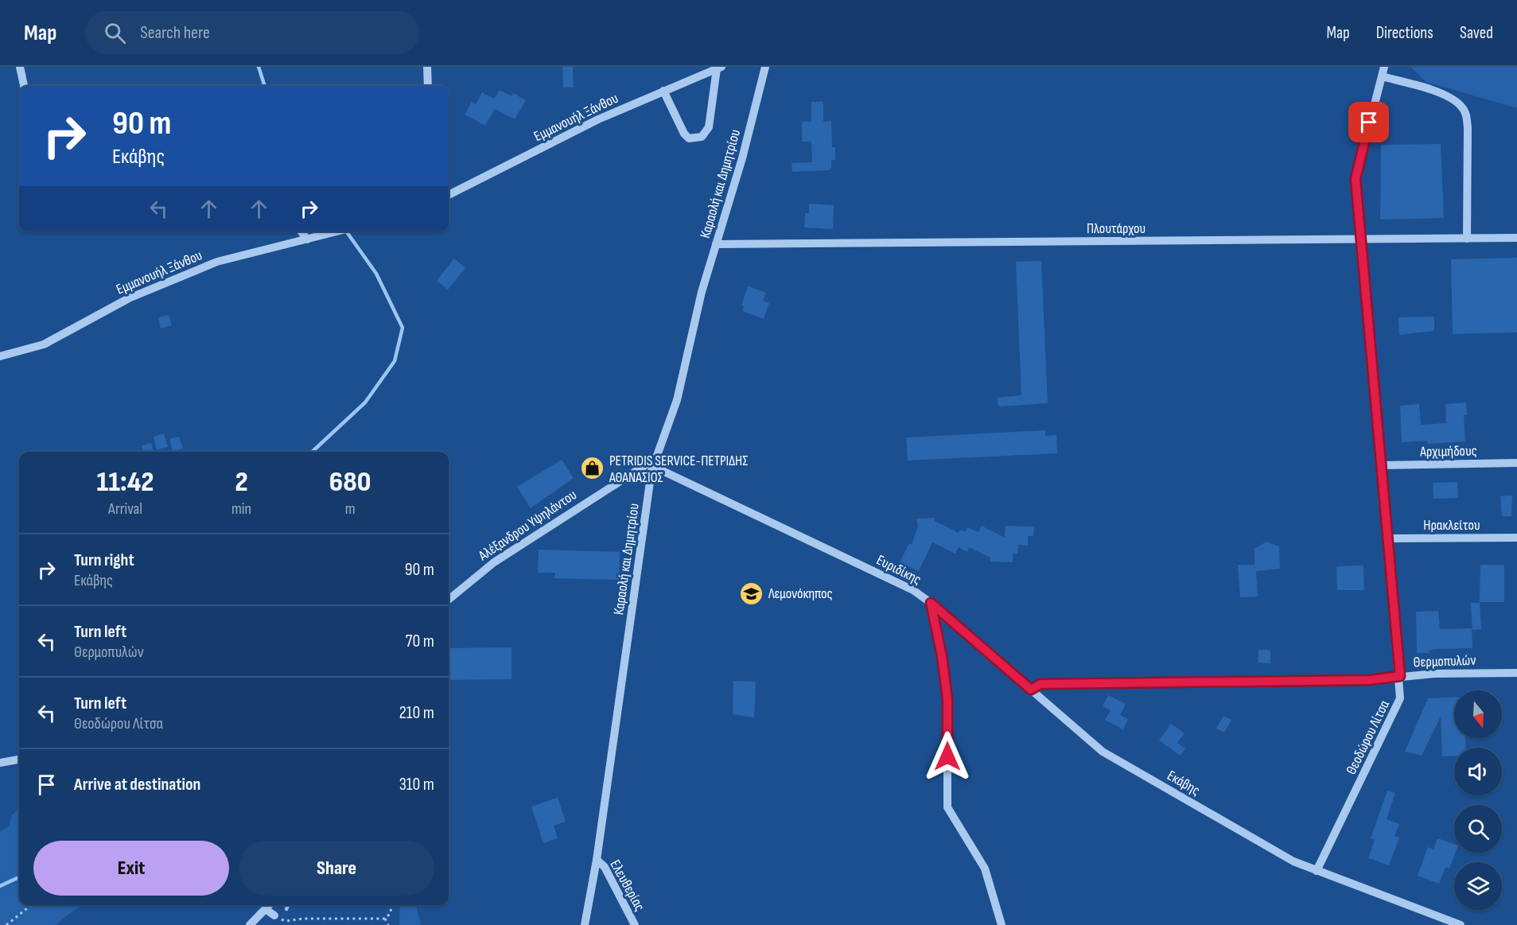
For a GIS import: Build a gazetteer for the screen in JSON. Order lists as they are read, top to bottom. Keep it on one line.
{"streets":{"street":["Εμμανουήλ Ξάνθου","Καραολή και Δημητρίου","Πλουτάρχου","Αρχιμήδους","Αλέξανδρου Υψηλάντου","Ηρακλείτου","Ευριδίκης","Θερμοπυλών","Θεοδώρου Λίτσα","Εκάβης","Ελευθερίας"]},"crossings":[["Καραολή και Δημητρίου","Πλουτάρχου"],["Καραολή και Δημητρίου","Αλέξανδρου Υψηλάντου"],["Καραολή και Δημητρίου","Ευριδίκης"],["Καραολή και Δημητρίου","Ελευθερίας"],["Πλουτάρχου","Θεοδώρου Λίτσα"],["Αρχιμήδους","Θεοδώρου Λίτσα"],["Αλέξανδρου Υψηλάντου","Ευριδίκης"],["Ηρακλείτου","Θεοδώρου Λίτσα"],["Ευριδίκης","Εκάβης"],["Θερμοπυλών","Θεοδώρου Λίτσα"],["Θερμοπυλών","Εκάβης"],["Θεοδώρου Λίτσα","Εκάβης"]],"places":{"shop":["PETRIDIS SERVICE-ΠΕΤΡΙΔΗΣ ΑΘΑΝΑΣΙΟΣ"],"school or university":["Λεμονόκηπος"]},"north":"bottom","page":{"header":"Map","search":"Search here","nav":["Map","Directions","Saved"],"turn":["90 m","Εκάβης"],"eta":["11:42","Arrival","2","min","680","m"],"list":[{"name":"Turn right","note":"Εκάβης","value":"90 m"},{"name":"Turn left","note":"Θερμοπυλών","value":"70 m"},{"name":"Turn left","note":"Θεοδώρου Λίτσα","value":"210 m"},{"name":"Arrive at destination","value":"310 m"}],"buttons":["Exit","Share"]}}
